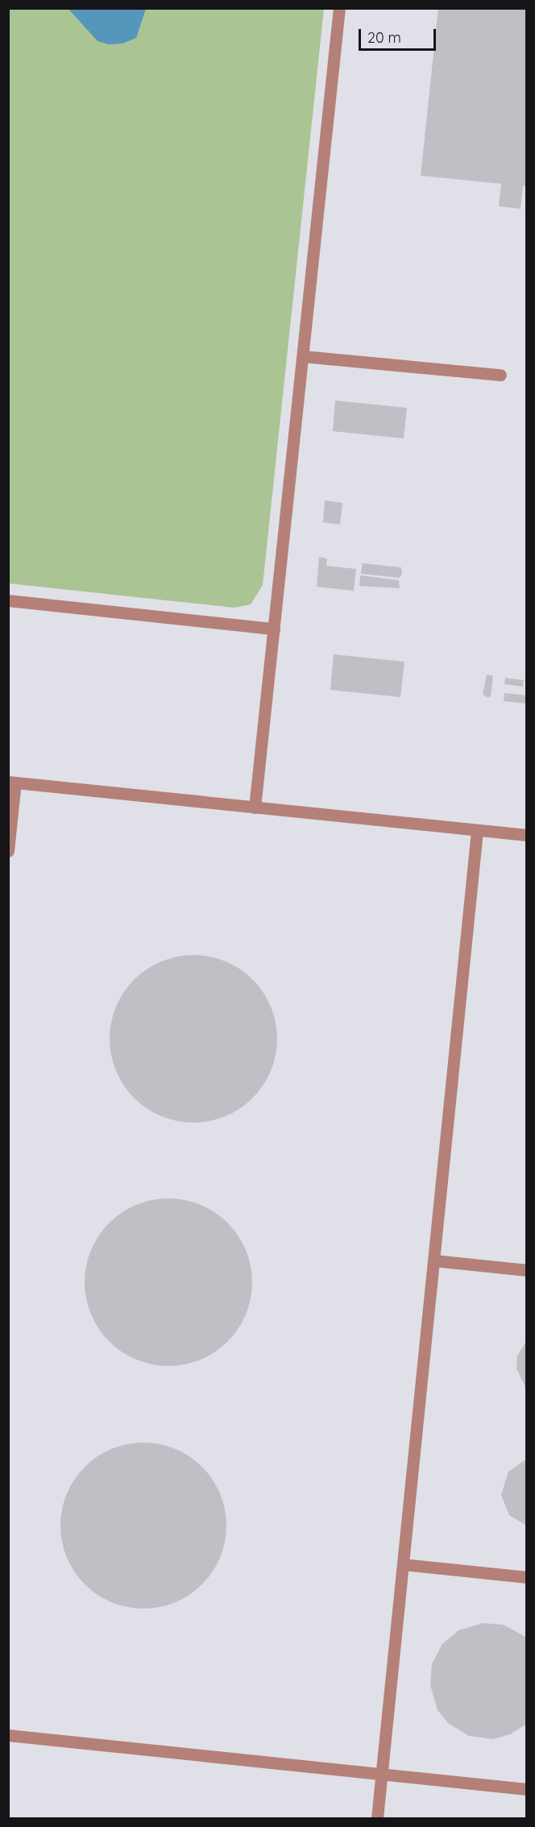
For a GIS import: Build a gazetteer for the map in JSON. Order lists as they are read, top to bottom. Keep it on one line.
{"scale_bar":"20 m"}
